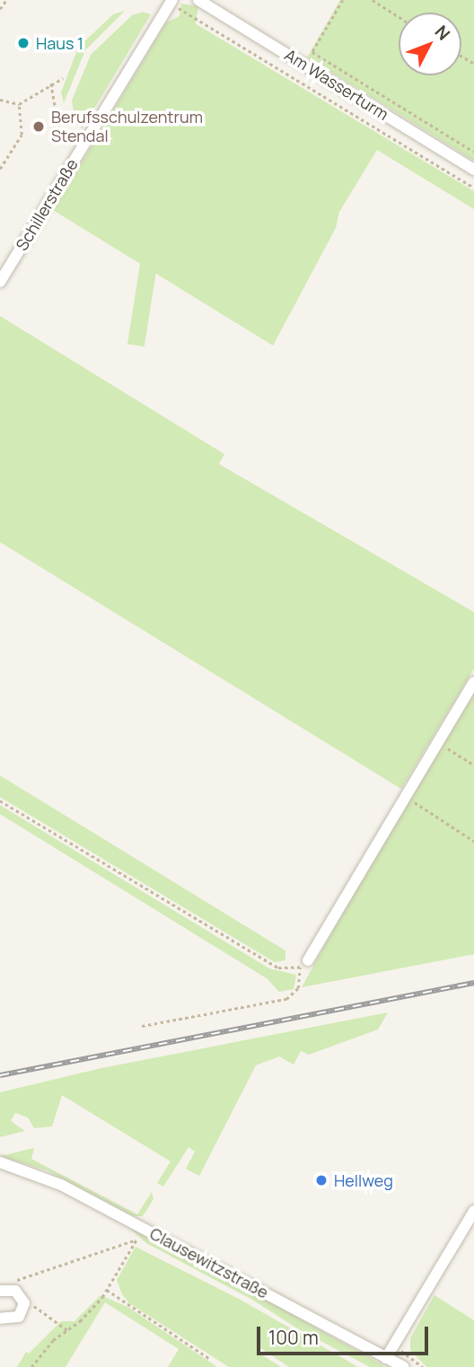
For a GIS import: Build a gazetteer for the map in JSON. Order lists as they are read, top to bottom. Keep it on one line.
{"streets":{"street":["Am Wasserturm","Schillerstraße","Clausewitzstraße"]},"places":["Haus 1","Berufsschulzentrum Stendal","Hellweg"],"scale_bar":"100 m","north":"top right"}
